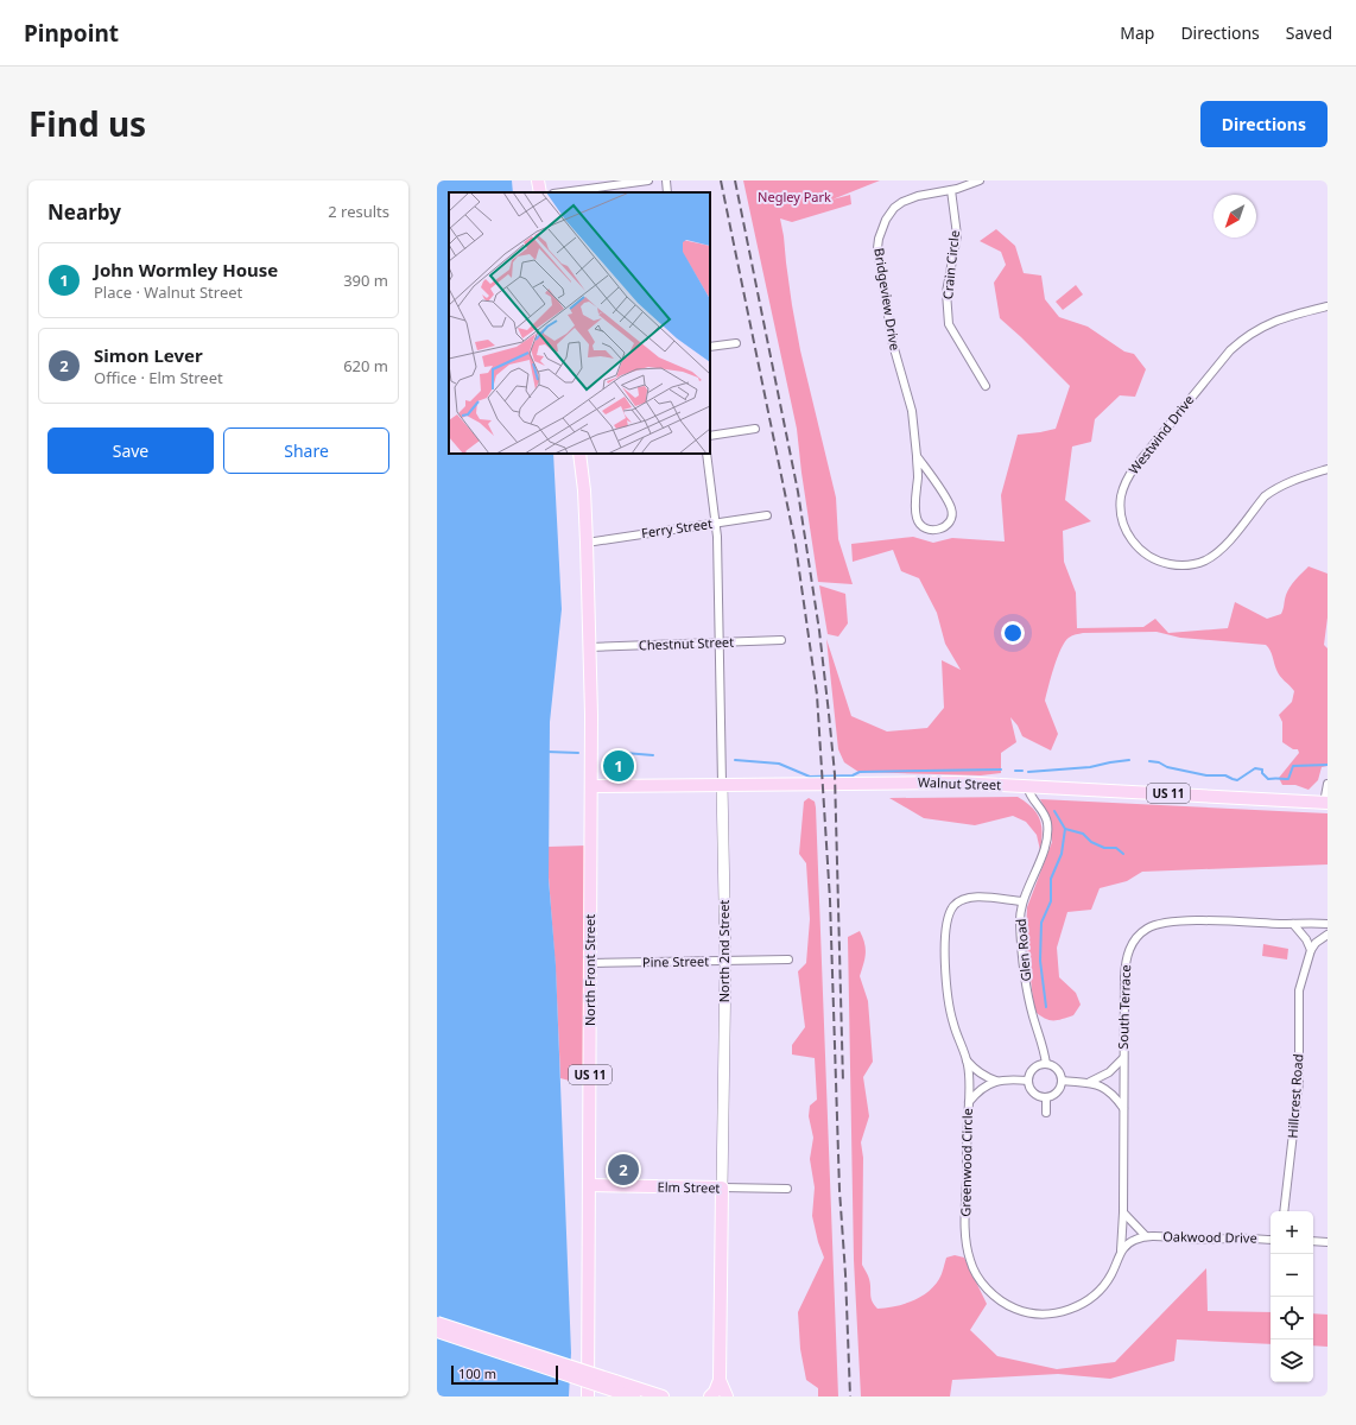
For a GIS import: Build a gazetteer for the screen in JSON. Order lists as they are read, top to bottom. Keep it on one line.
{"streets":{"main road":["Walnut Street","US 11","North 2nd Street","North Front Street","Elm Street"],"street":["Crain Circle","Bridgeview Drive","Westwind Drive","Ferry Street","Chestnut Street","Glen Road","Pine Street","South Terrace","Hillcrest Road","Greenwood Circle","Oakwood Drive"]},"crossings":[["Crain Circle","Bridgeview Drive"],["Ferry Street","North 2nd Street"],["Ferry Street","North Front Street"],["Chestnut Street","North 2nd Street"],["Chestnut Street","North Front Street"],["Walnut Street","Glen Road"],["Walnut Street","North 2nd Street"],["Walnut Street","North Front Street"],["Glen Road","Greenwood Circle"],["North 2nd Street","Pine Street"],["North 2nd Street","Elm Street"],["Pine Street","North Front Street"],["North Front Street","Elm Street"],["South Terrace","Greenwood Circle"]],"parks":["Negley Park"],"scale_bar":"100 m","north":"bottom left","page":{"header":"Pinpoint","nav":["Map","Directions","Saved"],"title":"Find us","buttons":["Directions",["Save","Share"]],"heading":["Nearby","2 results"],"list":[{"mark":"1","name":"John Wormley House","note":"Place · Walnut Street","value":"390 m"},{"mark":"2","name":"Simon Lever","note":"Office · Elm Street","value":"620 m"}],"pins":["1","2"],"map_buttons":["+","−"],"scale":"100 m"}}
